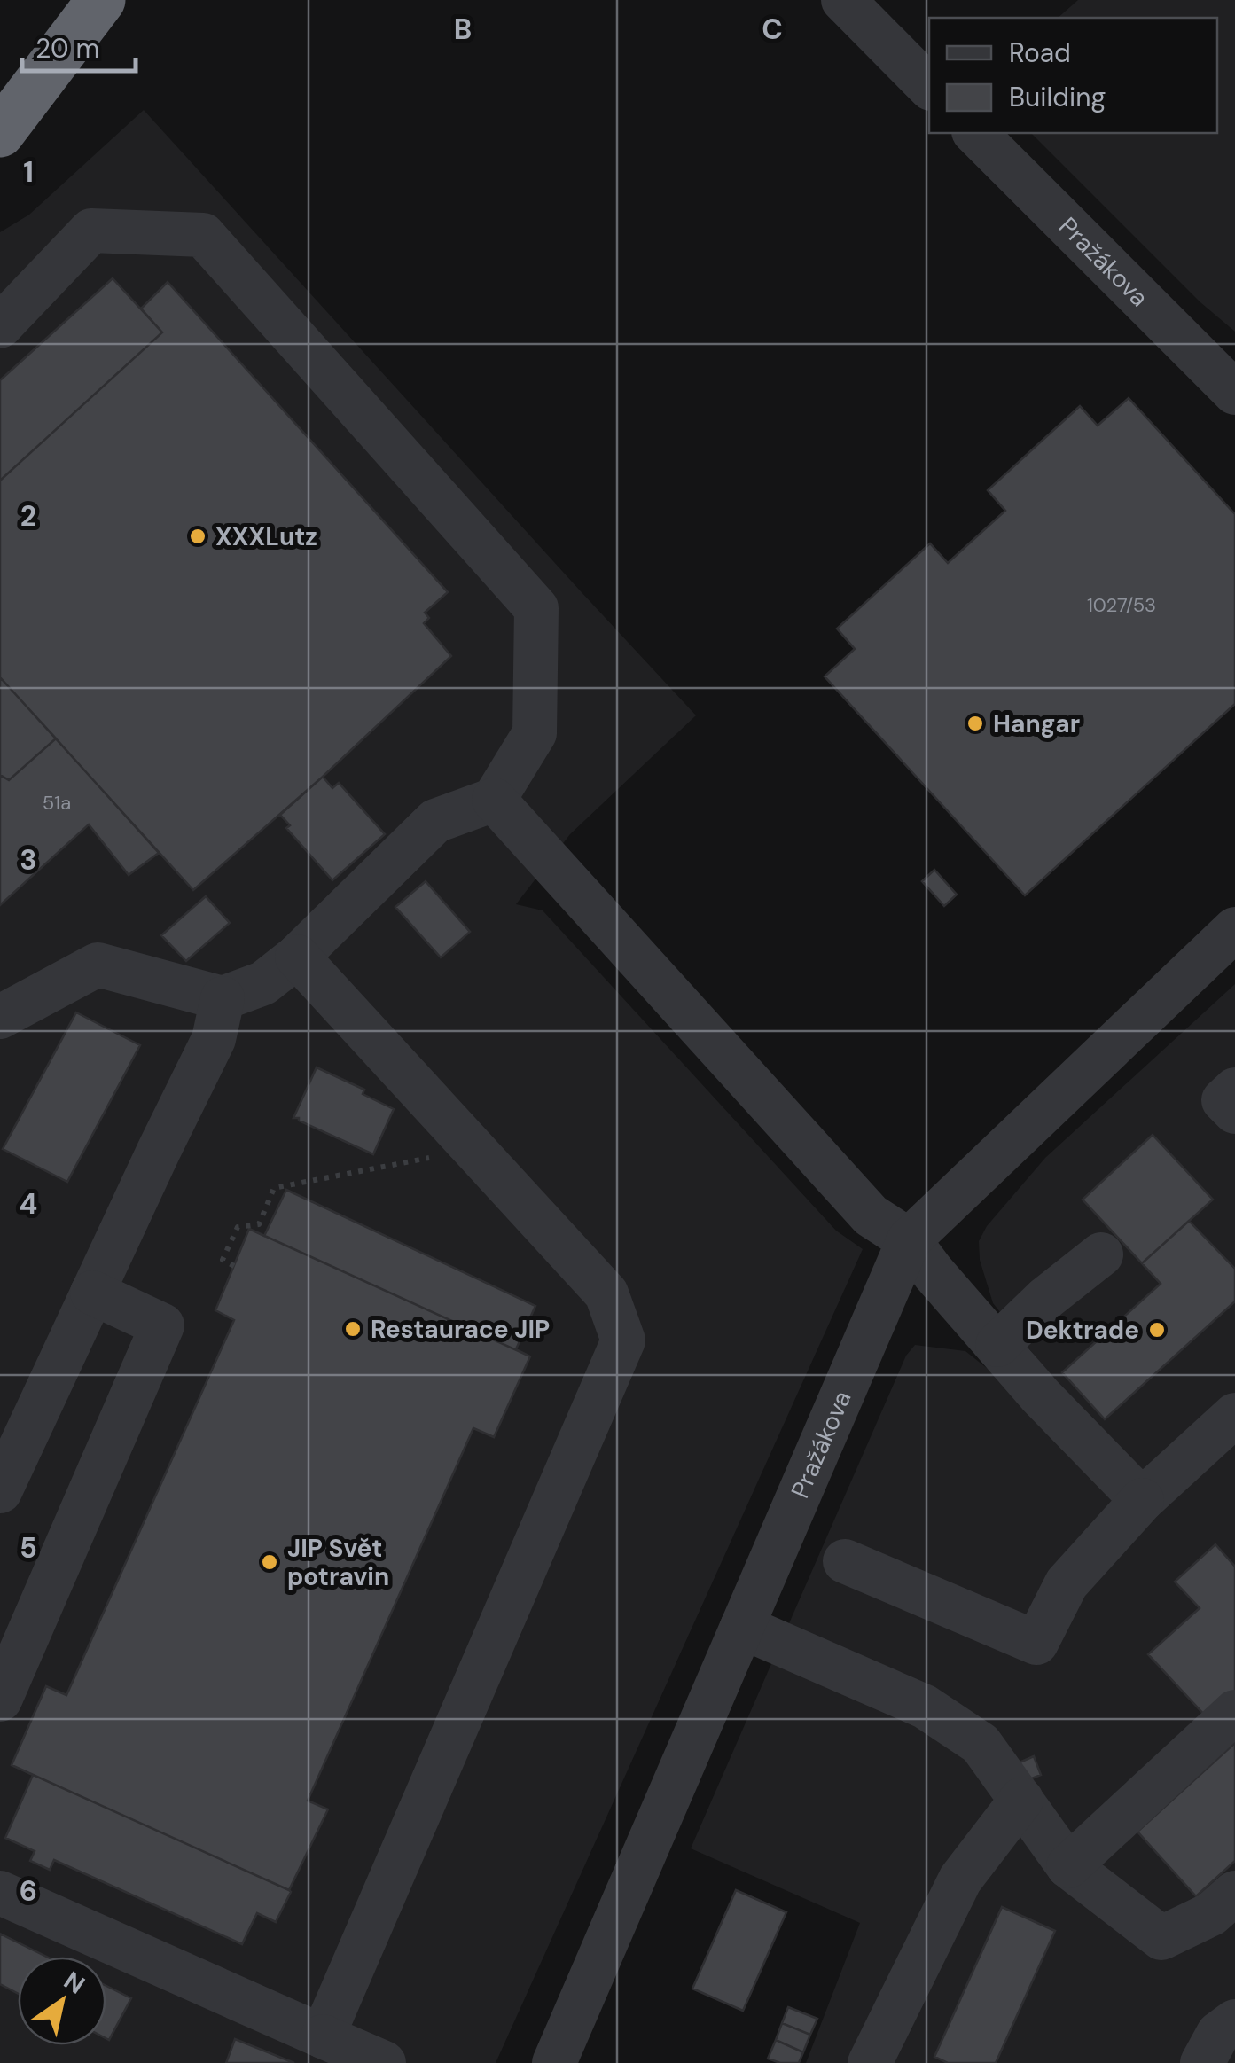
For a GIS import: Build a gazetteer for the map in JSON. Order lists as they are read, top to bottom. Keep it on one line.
{"streets":{"street":["Pražákova"]},"places":["XXXLutz","Hangar","Restaurace JIP","Dektrade","JIP Svět potravin"],"house_numbers":["1027/53","51a"],"legend":["Road","Building"],"scale_bar":"20 m","north":"top right","grid":{"columns":["B","C"],"rows":["1","2","3","4","5","6"]}}
